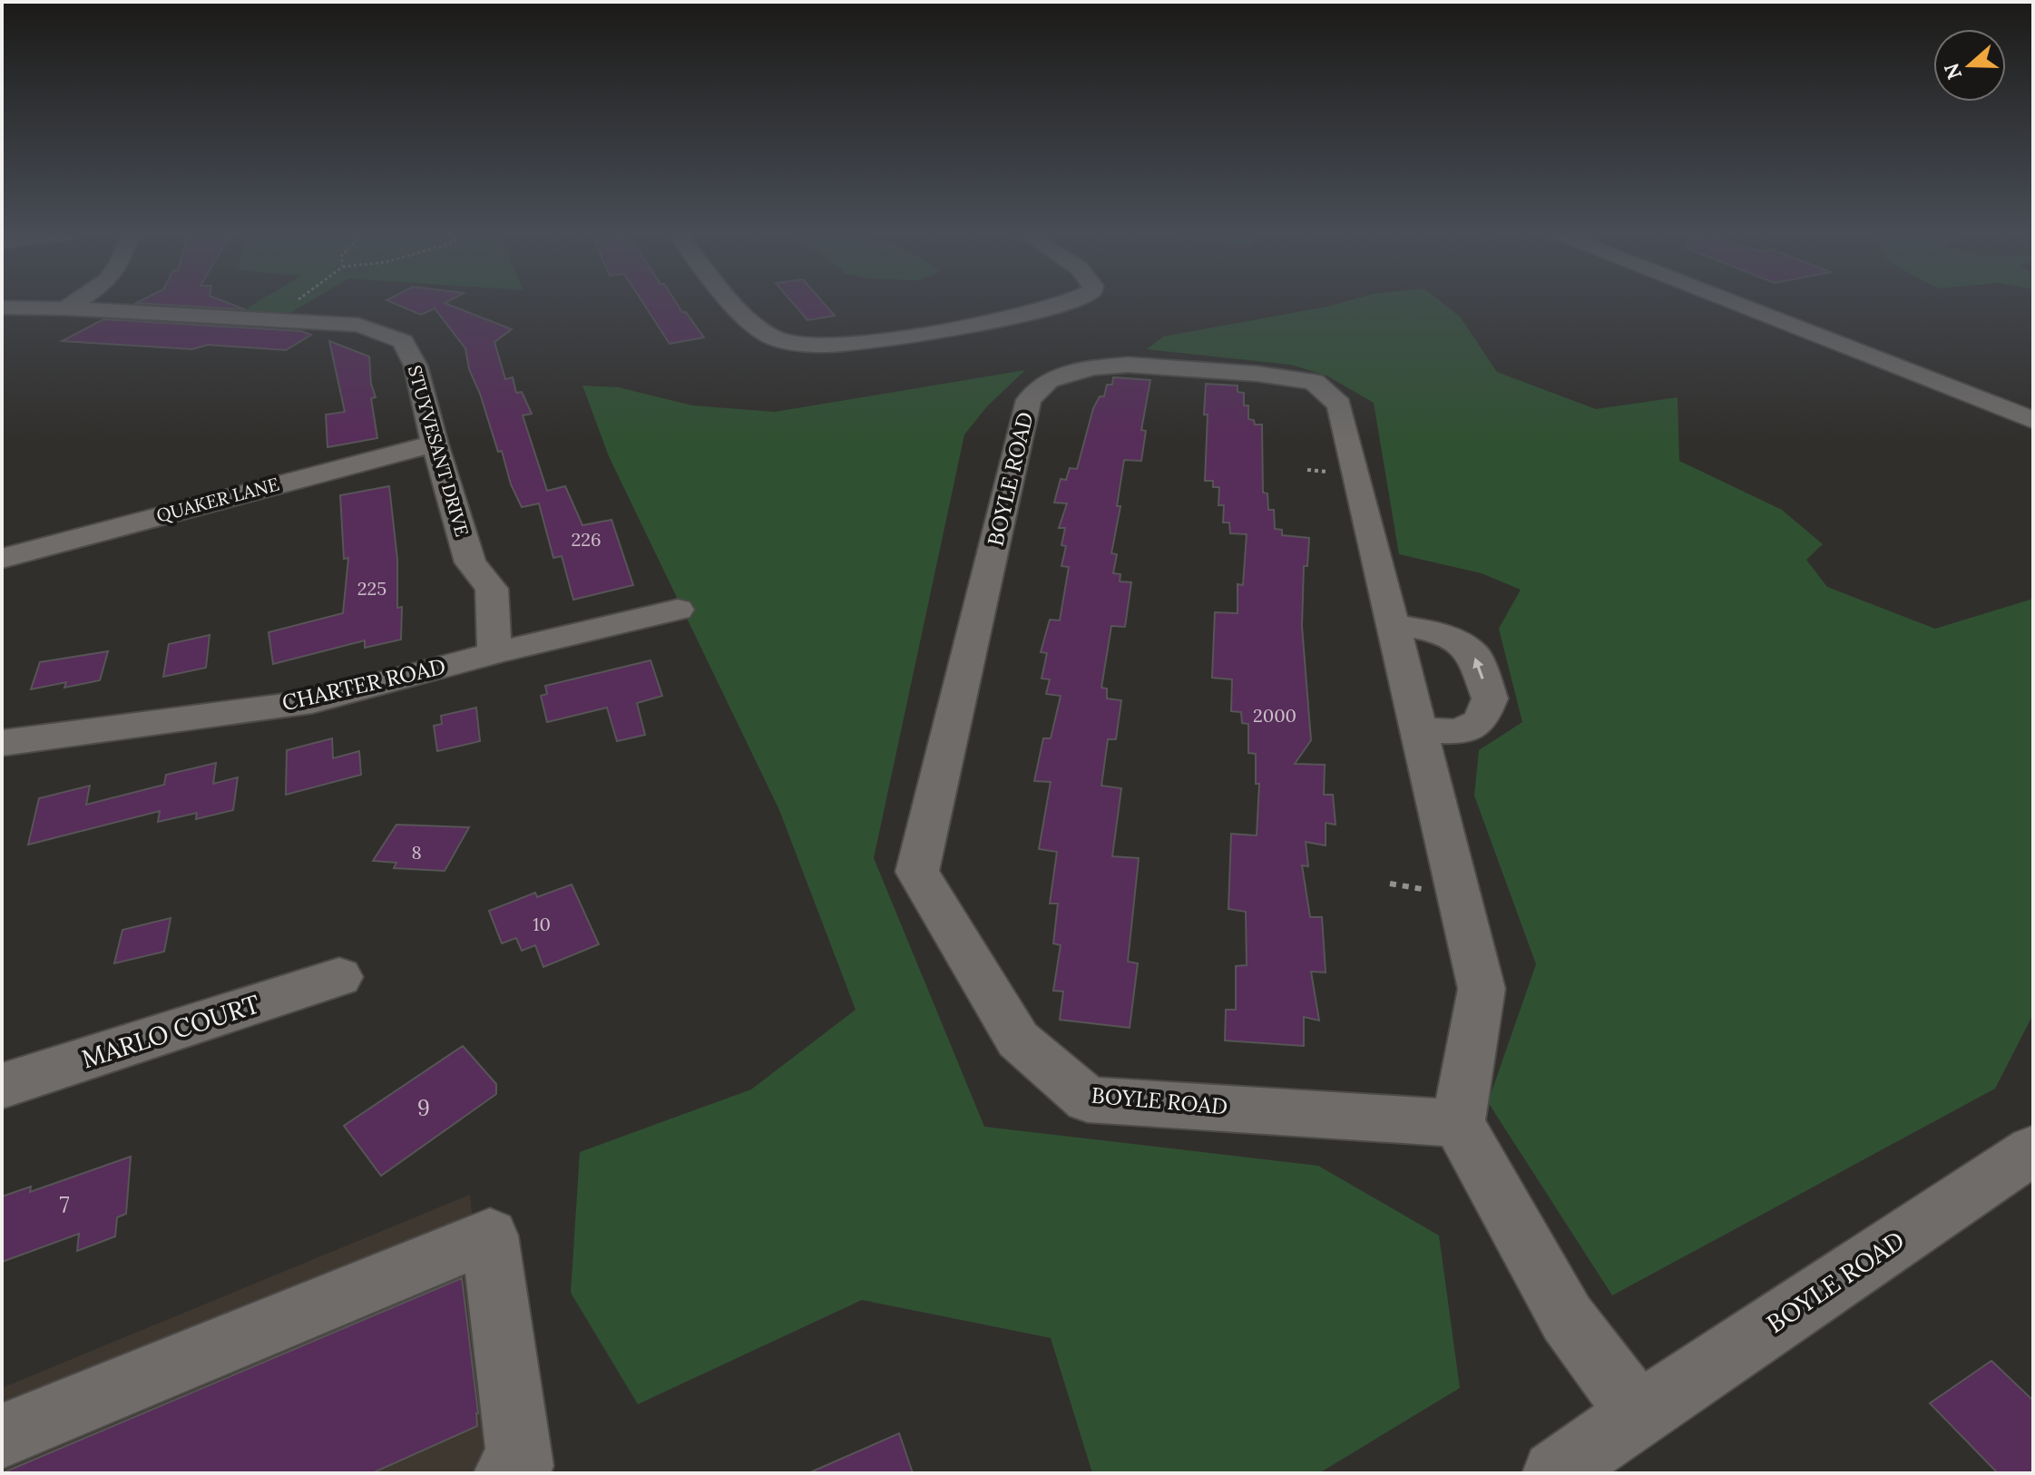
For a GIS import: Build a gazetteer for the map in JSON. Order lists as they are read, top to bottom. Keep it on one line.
{"streets":{"street":["STUYVESANT DRIVE","BOYLE ROAD","QUAKER LANE","CHARTER ROAD","MARLO COURT"]},"crossings":[["STUYVESANT DRIVE","QUAKER LANE"],["STUYVESANT DRIVE","CHARTER ROAD"]],"house_numbers":["226","225","2000","8","10","9","7"],"north":"left"}
